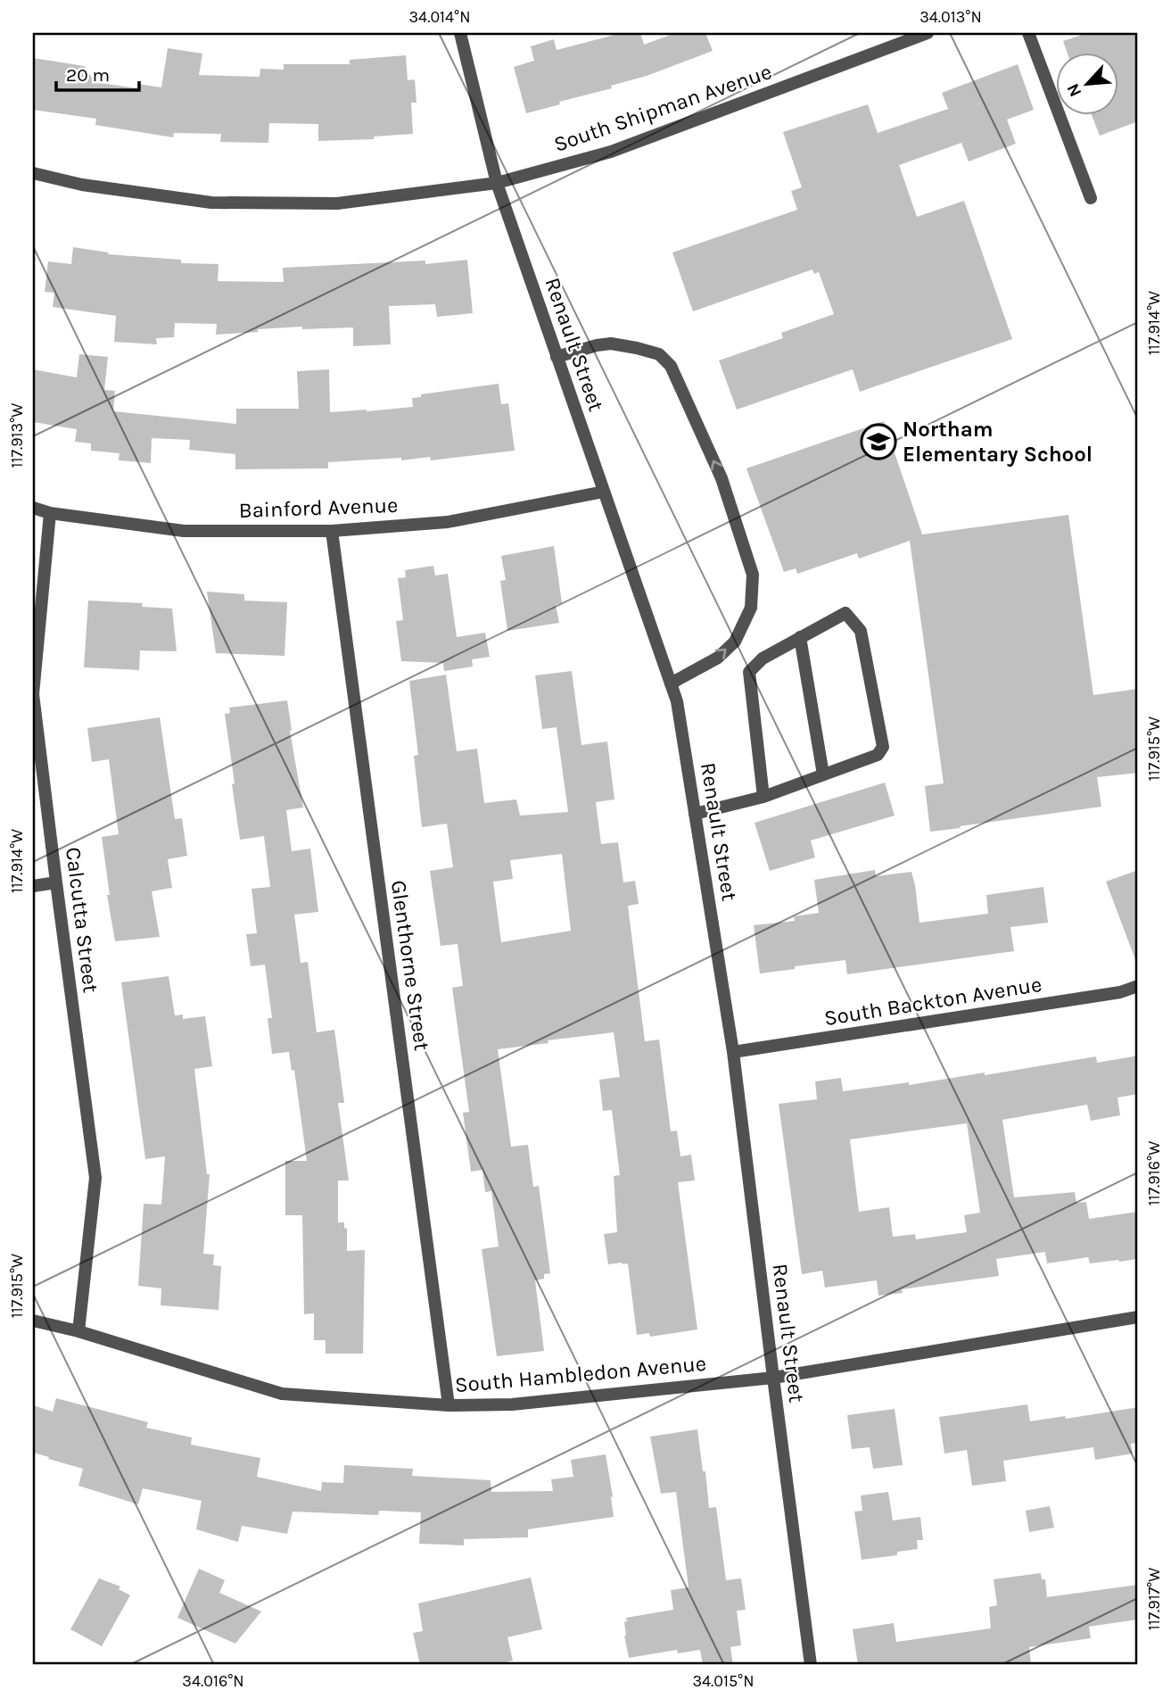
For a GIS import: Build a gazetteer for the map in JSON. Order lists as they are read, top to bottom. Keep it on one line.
{"streets":{"street":["South Shipman Avenue","Renault Street","Bainford Avenue","Calcutta Street","Glenthorne Street","South Backton Avenue","South Hambledon Avenue"]},"crossings":[["South Shipman Avenue","Renault Street"],["Renault Street","Bainford Avenue"],["Renault Street","South Backton Avenue"],["Renault Street","South Hambledon Avenue"],["Bainford Avenue","Calcutta Street"],["Bainford Avenue","Glenthorne Street"],["Calcutta Street","South Hambledon Avenue"],["Glenthorne Street","South Hambledon Avenue"]],"places":{"school or university":["Northam Elementary School"]},"scale_bar":"20 m","north":"bottom left","coordinates":["34.014°N","34.013°N","117.914°W","117.913°W","117.915°W","117.916°W","117.917°W","34.016°N","34.015°N"]}
